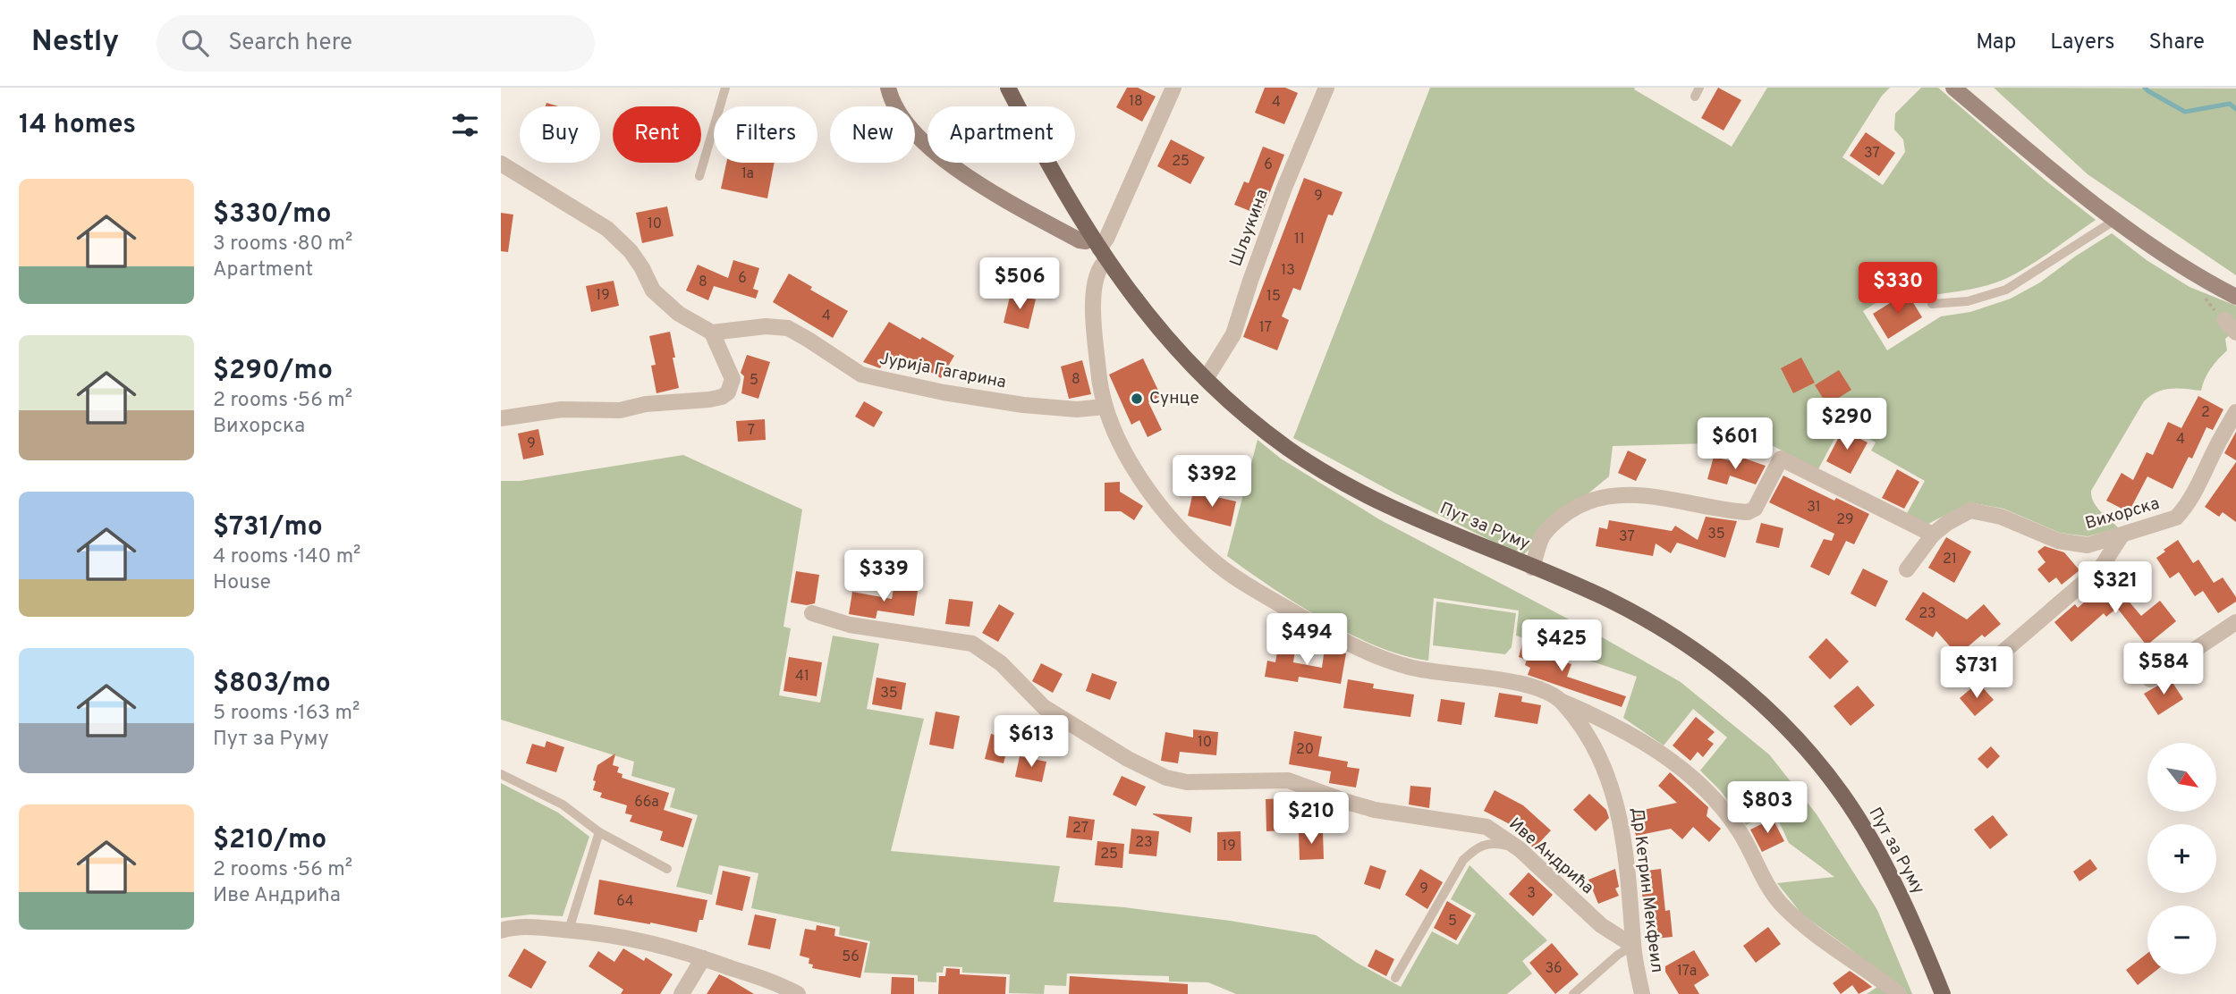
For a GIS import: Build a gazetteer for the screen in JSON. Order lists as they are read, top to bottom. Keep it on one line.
{"streets":{"main road":["Пут за Руму"],"street":["Шљукина","Јурија Гагарина","Вихорска","Иве Андрића","Др Кетрин Мекфеил"]},"crossings":[["Шљукина","Пут за Руму"],["Јурија Гагарина","Др Кетрин Мекфеил"],["Пут за Руму","Др Кетрин Мекфеил"],["Иве Андрића","Др Кетрин Мекфеил"]],"places":["Сунце"],"house_numbers":["18","4","37","25","6","1a","9","10","11","13","6","8","19","15","4","17","8","5","2","7","4","9","31","29","35","37","21","23","41","35","10","20","66a","27","23","19","25","9","3","64","5","56","36","17a"],"north":"bottom right","page":{"header":"Nestly","search":"Search here","nav":["Map","Layers","Share"],"heading":"14 homes","chip":["Buy","Rent","Filters","New","Apartment"],"list":[{"name":"$330/mo","note":"3 rooms · 80 m² · Apartment"},{"name":"$290/mo","note":"2 rooms · 56 m² · Вихорска"},{"name":"$731/mo","note":"4 rooms · 140 m² · House"},{"name":"$803/mo","note":"5 rooms · 163 m² · Пут за Руму"},{"name":"$210/mo","note":"2 rooms · 56 m² · Иве Андрића"}],"price":["$506","$330","$290","$601","$392","$339","$321","$494","$425","$584","$731","$613","$803","$210"],"map_buttons":["+","−"]}}
